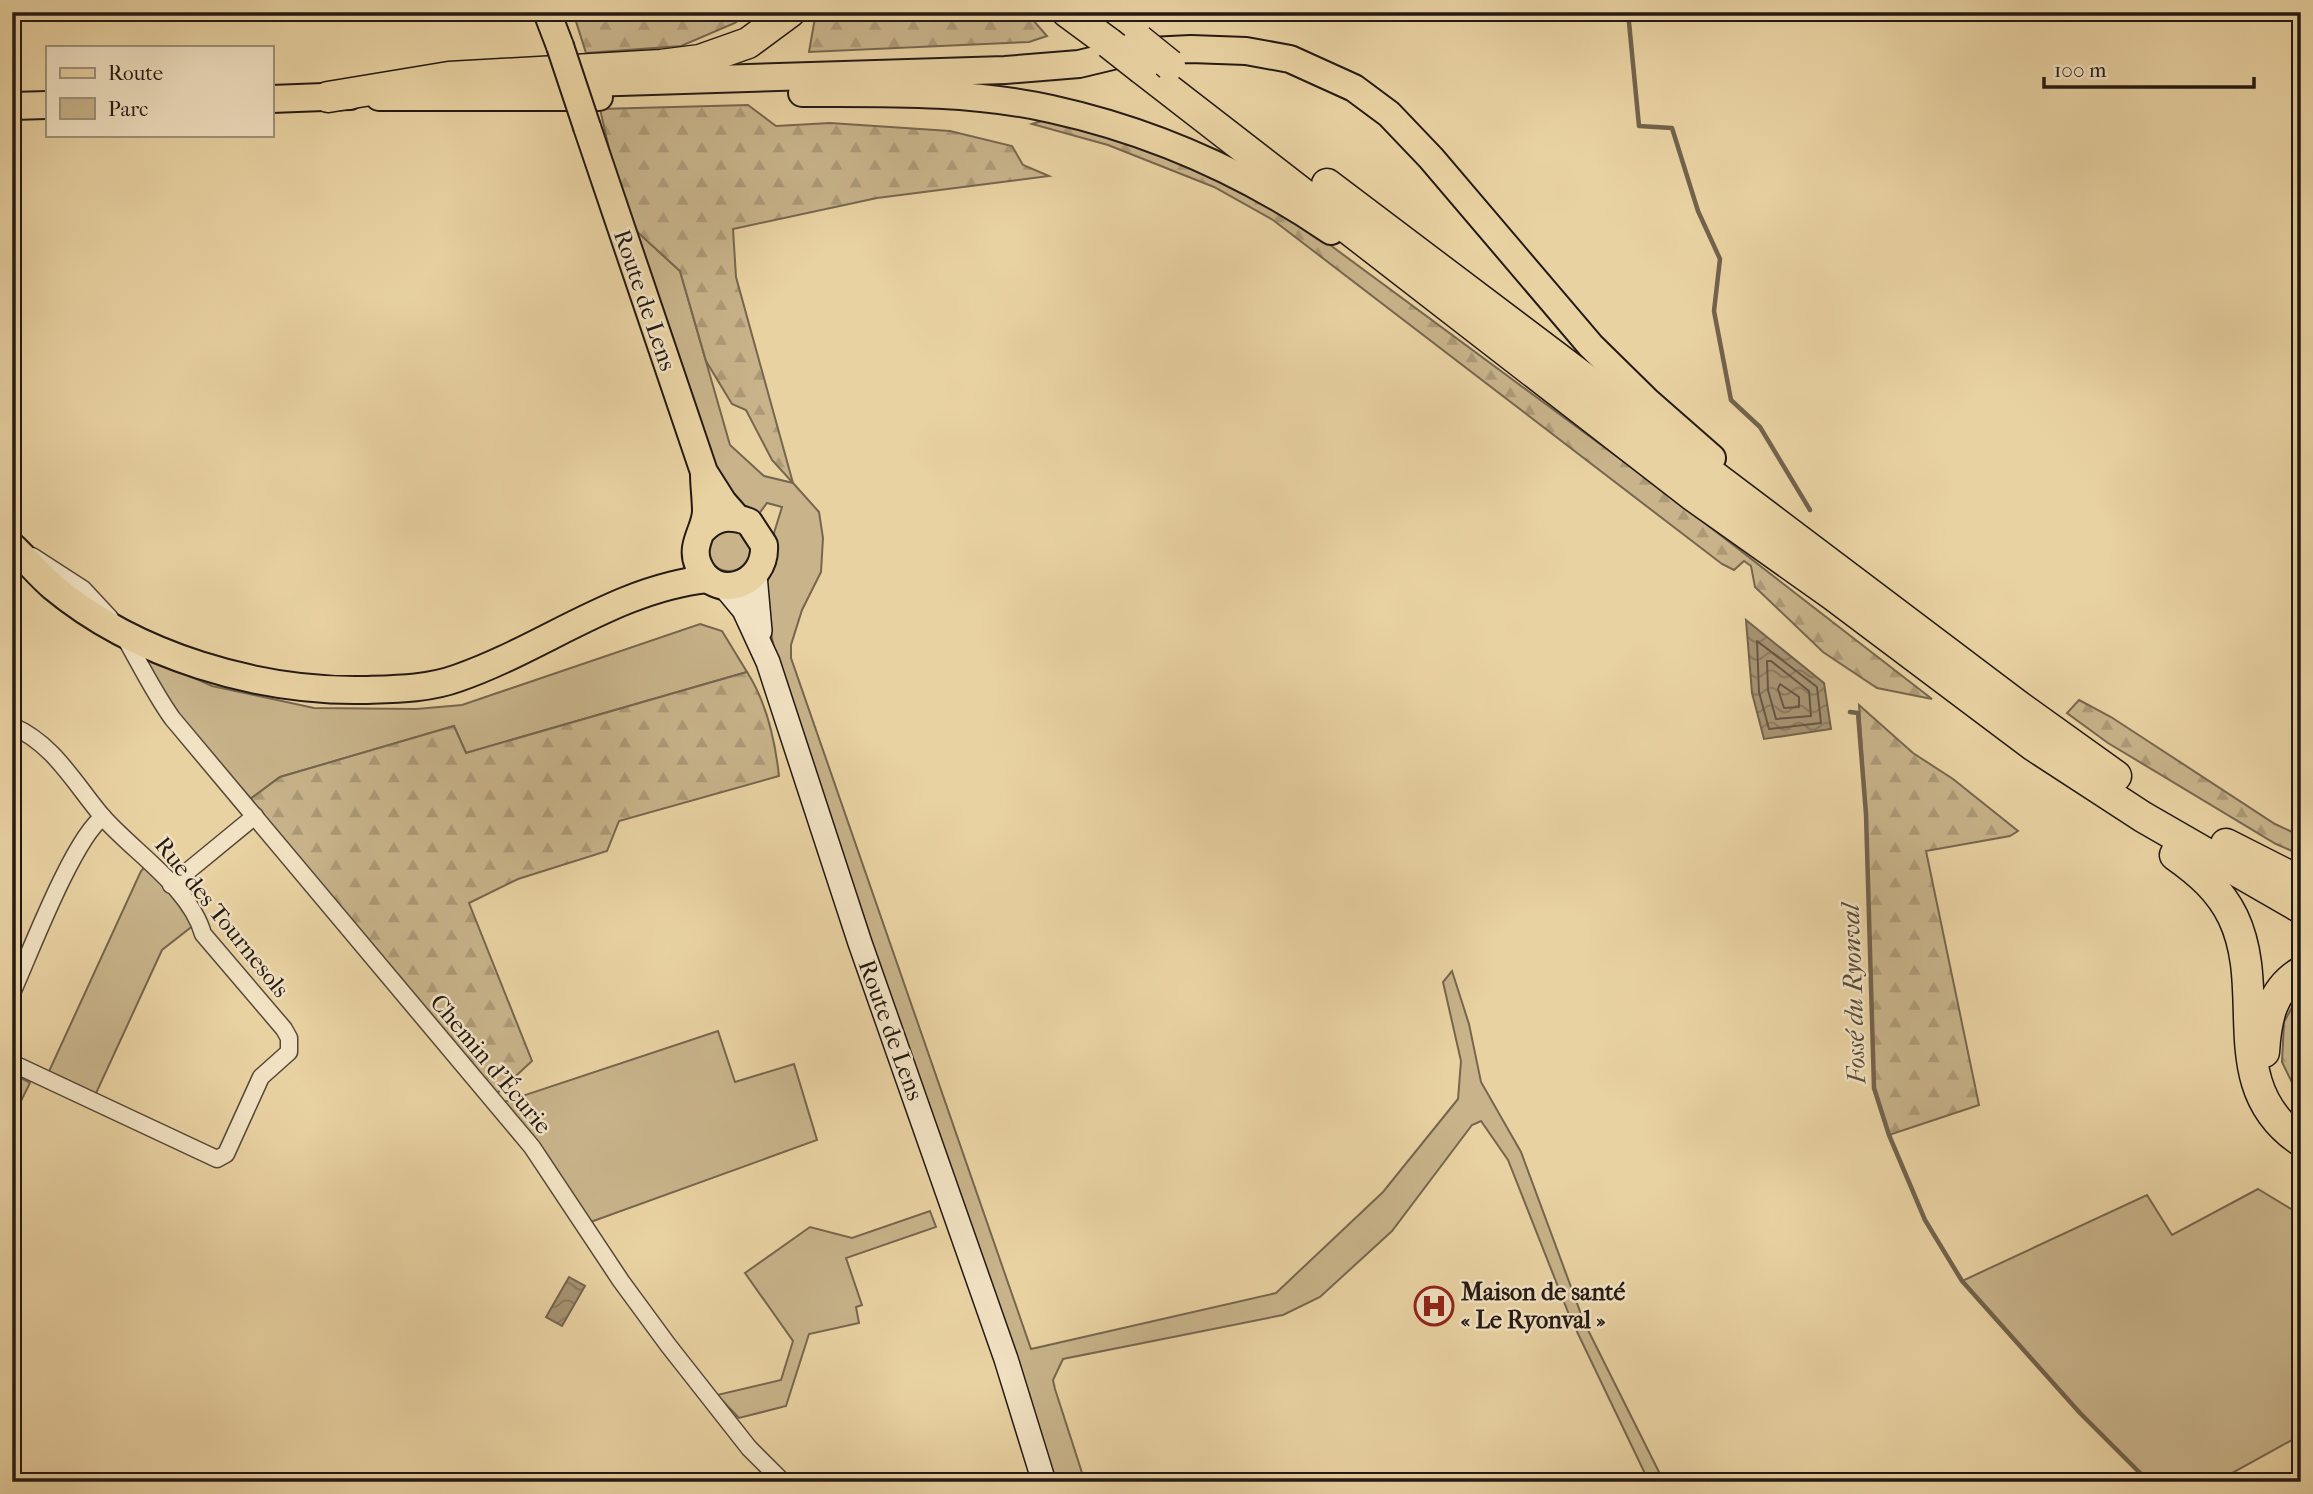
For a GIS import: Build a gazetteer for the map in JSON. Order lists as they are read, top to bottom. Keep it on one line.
{"streets":{"main road":["Route de Lens"],"street":["Rue des Tournesols","Chemin d'Écurie"]},"water":["Fossé du Ryonval"],"places":{"hospital":["Maison de santé « Le Ryonval »"]},"legend":["Route","Parc"],"scale_bar":"100 m"}
